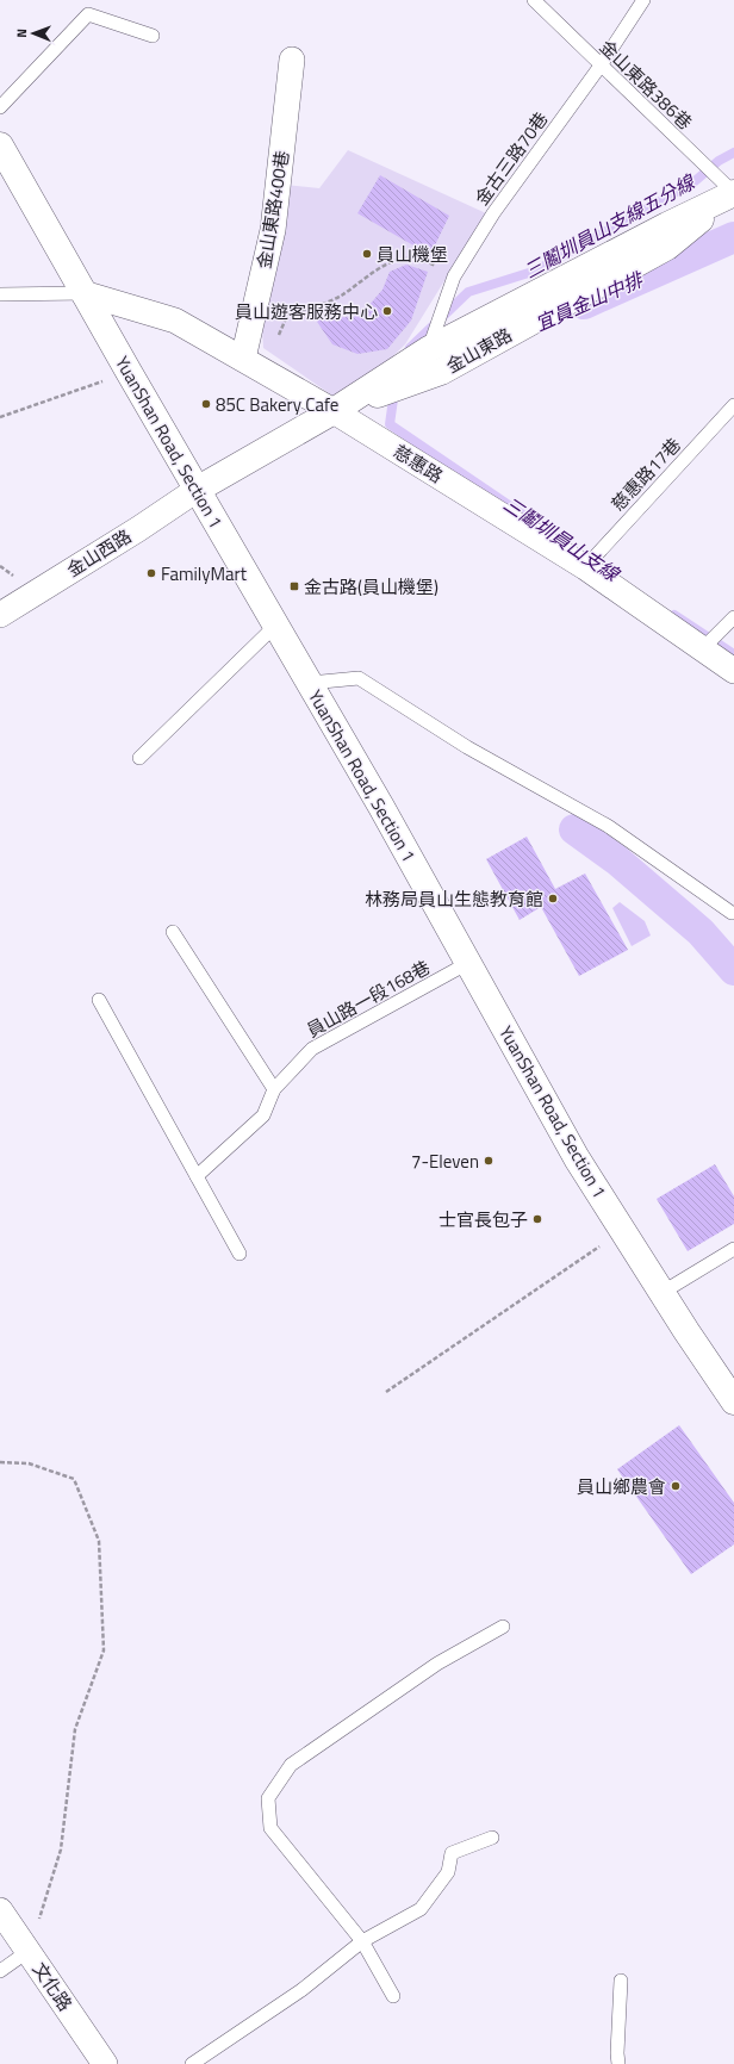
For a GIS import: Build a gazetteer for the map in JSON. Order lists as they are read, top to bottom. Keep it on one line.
{"streets":{"main road":["金山東路","YuanShan Road, Section 1"],"street":["金山東路400巷","慈惠路","金山西路","文化路"],"lane":["金山東路386巷","金古三路70巷","慈惠路17巷","員山路一段168巷"]},"crossings":[["金山東路386巷","金古三路70巷"],["金山東路386巷","金山東路"],["金古三路70巷","金山東路"],["金山東路400巷","慈惠路"],["金山東路","YuanShan Road, Section 1"],["金山東路","慈惠路"],["金山東路","金山西路"],["YuanShan Road, Section 1","慈惠路"],["YuanShan Road, Section 1","金山西路"],["YuanShan Road, Section 1","員山路一段168巷"],["慈惠路","慈惠路17巷"]],"water":["三鬮圳員山支線五分線","宜員金山中排","三鬮圳員山支線"],"places":{"other":["員山機堡","員山遊客服務中心","85C Bakery Cafe","FamilyMart","林務局員山生態教育館","7-Eleven","士官長包子","員山鄉農會"],"transit":["金古路(員山機堡)"]},"north":"left"}
